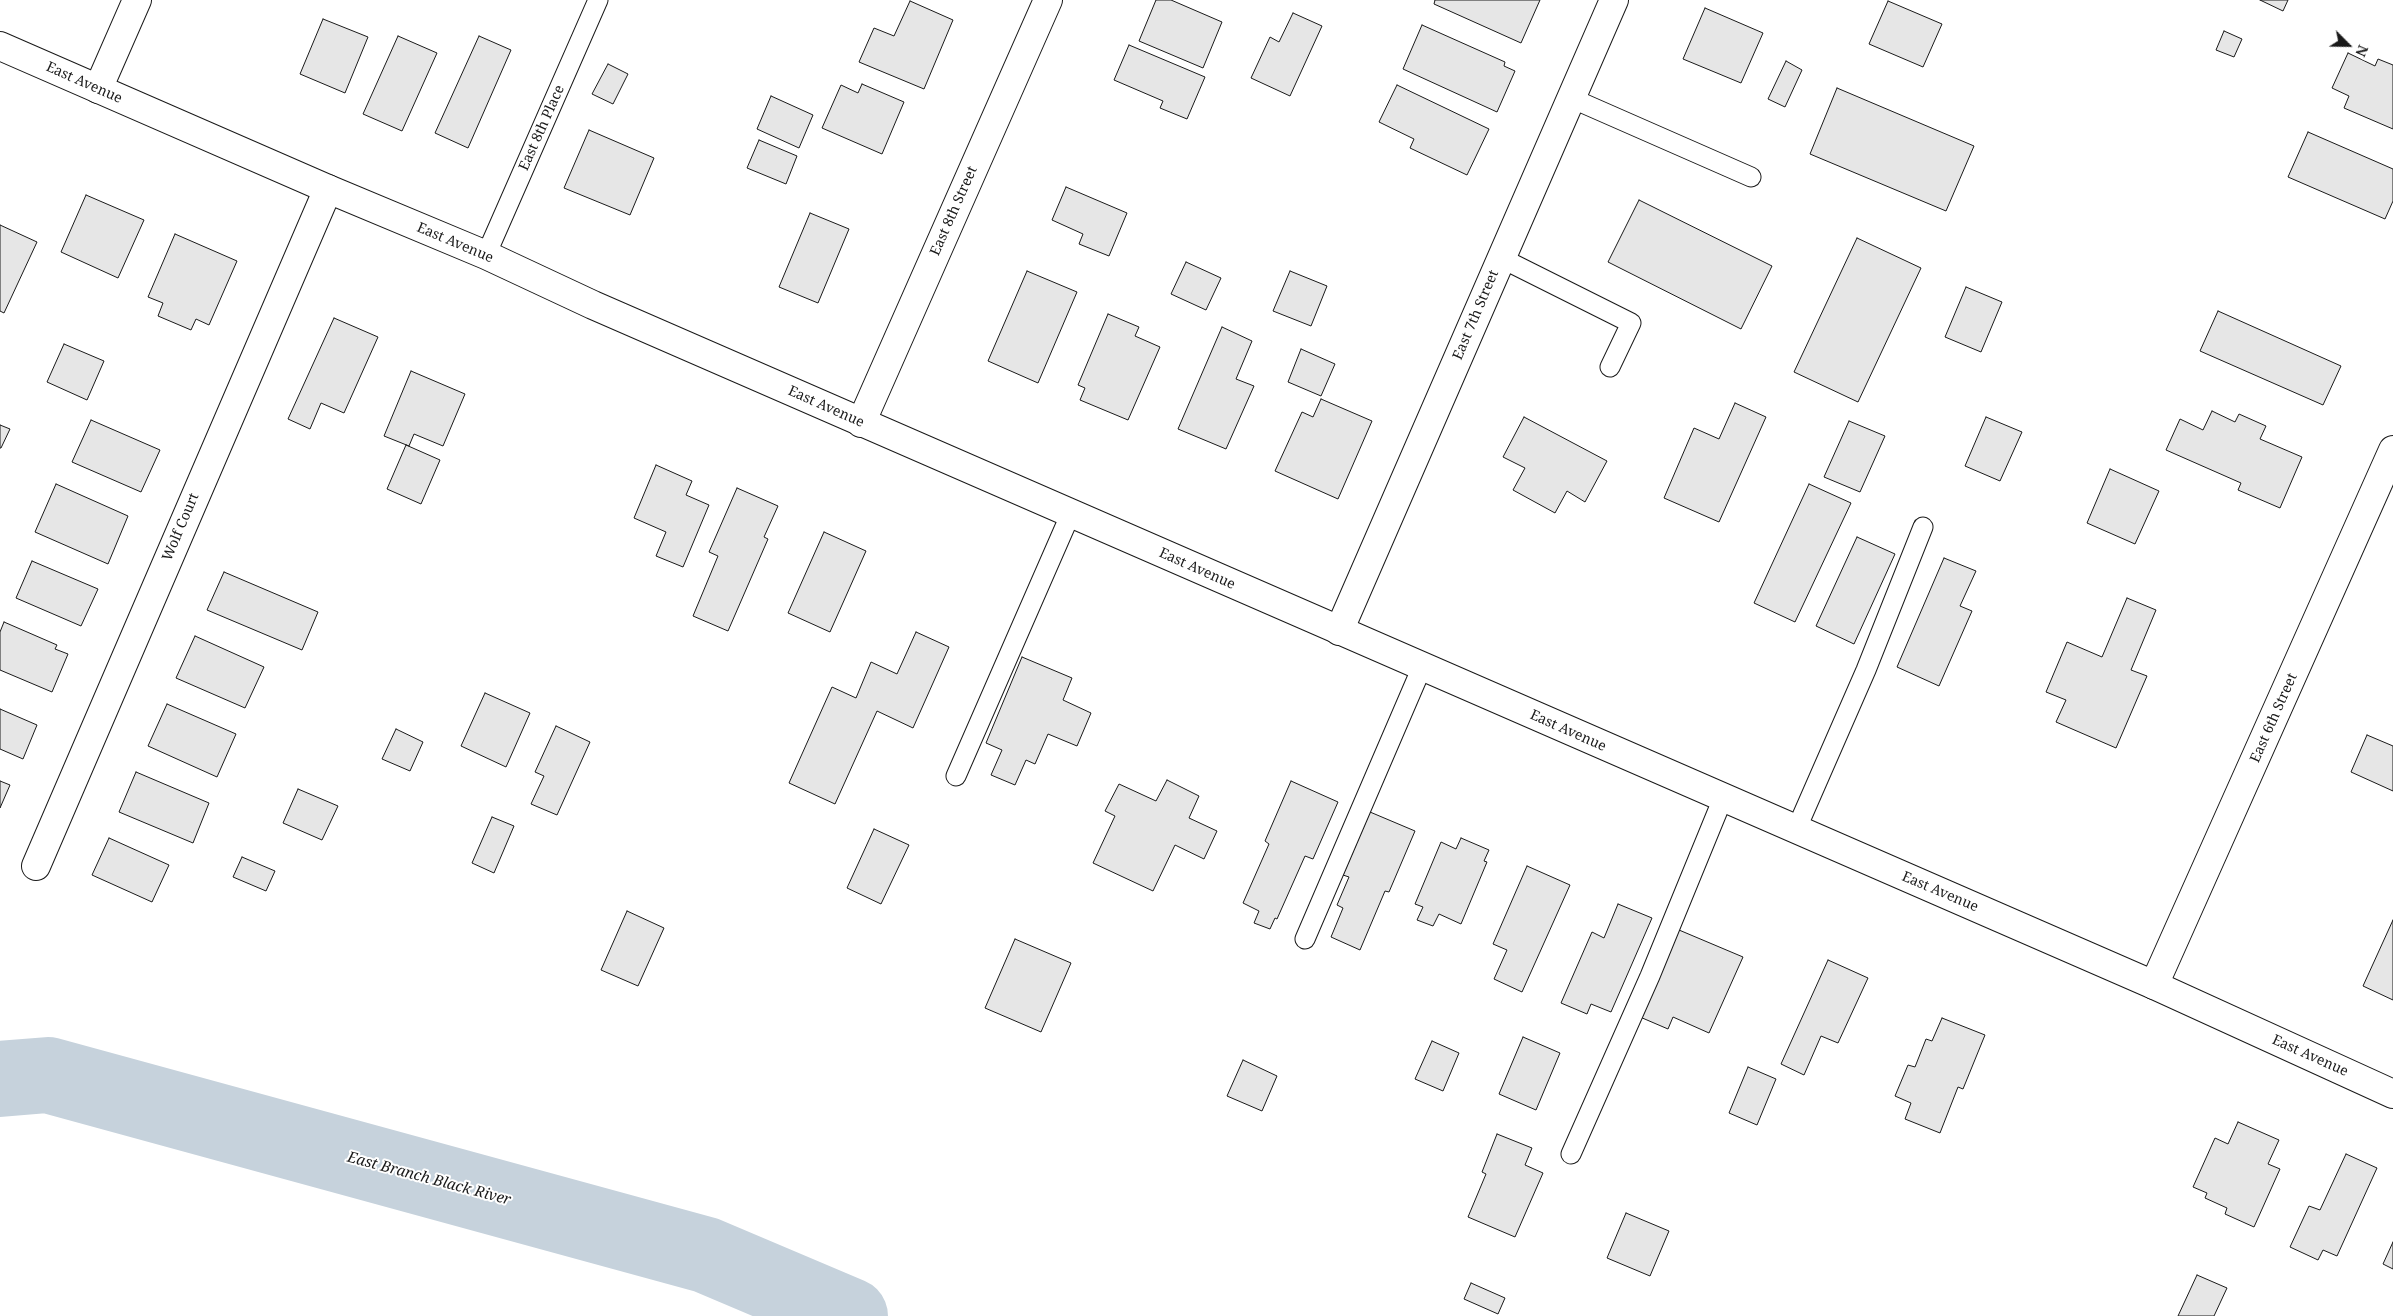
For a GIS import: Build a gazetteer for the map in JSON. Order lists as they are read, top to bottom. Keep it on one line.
{"streets":{"street":["East Avenue","East 8th Street","East 7th Street","Wolf Court","East 6th Street"],"lane":["East 8th Place"]},"crossings":[["East Avenue","East 8th Place"],["East Avenue","East 8th Street"],["East Avenue","East 7th Street"],["East Avenue","Wolf Court"],["East Avenue","East 6th Street"]],"water":["East Branch Black River"],"north":"bottom right"}
